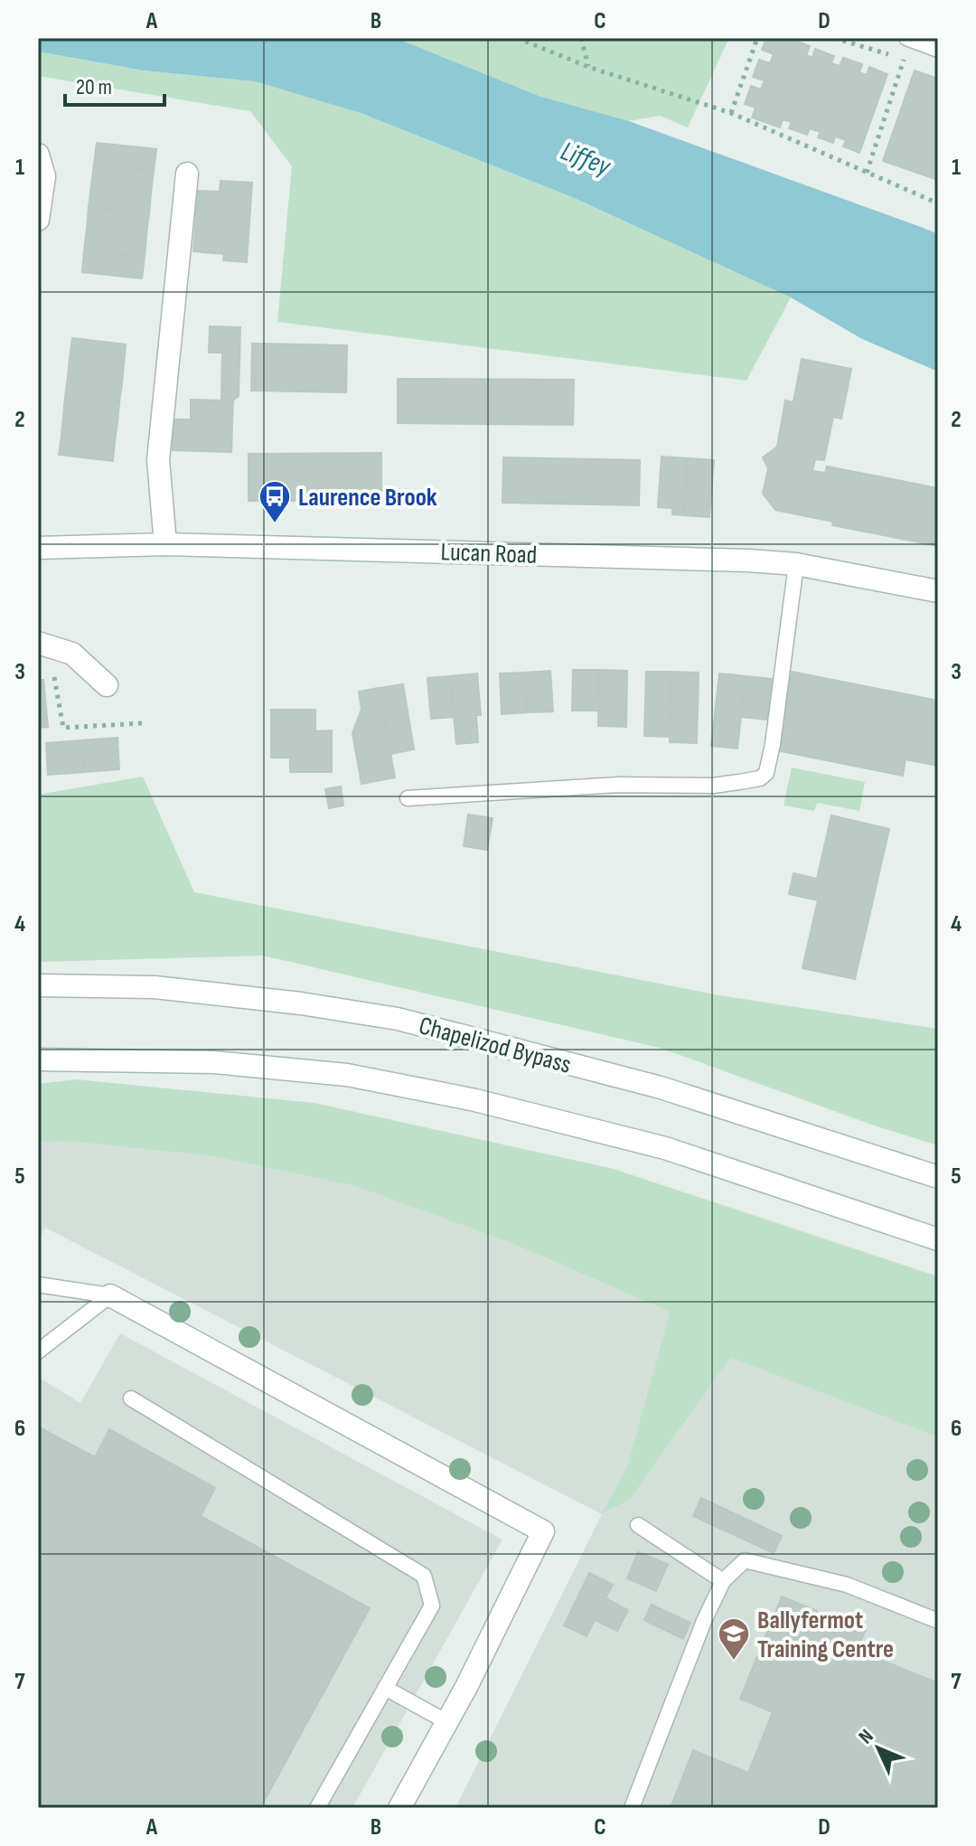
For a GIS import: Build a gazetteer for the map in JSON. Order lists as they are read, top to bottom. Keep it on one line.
{"streets":{"main road":["Lucan Road","Chapelizod Bypass"]},"water":["Liffey"],"places":{"bus stop":["Laurence Brook"],"school or university":["Ballyfermot Training Centre"]},"scale_bar":"20 m","north":"top left","grid":{"columns":["A","B","C","D"],"rows":["1","2","3","4","5","6","7"]}}
